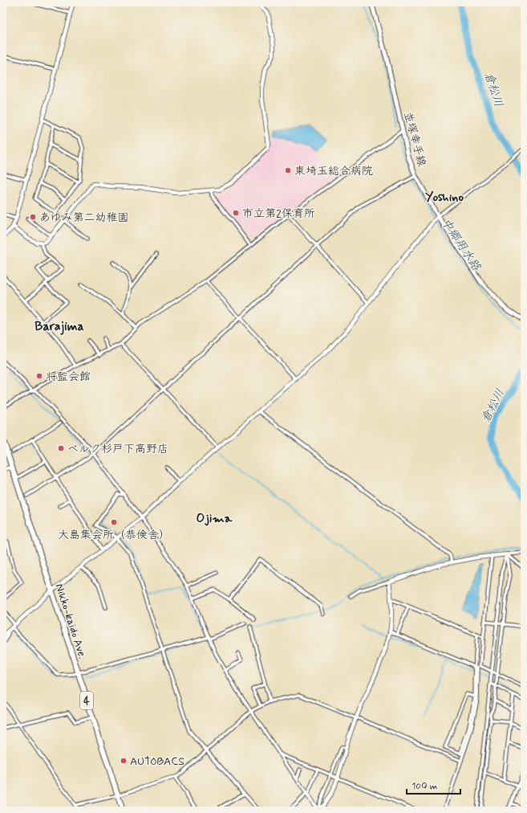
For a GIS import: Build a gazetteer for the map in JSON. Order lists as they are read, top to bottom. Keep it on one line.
{"streets":{"highway":["Nikko-kaido Ave.","4"],"main road":["並塚幸手線"]},"districts":["Yoshino","Barajima","Ojima"],"water":["倉松川","中郷用水路"],"places":["東埼玉総合病院","市立第2保育所","あゆみ第二幼稚園","将監会館","ベルク杉戸下高野店","大島集会所（恭倹舎）","AUTOBACS"],"scale_bar":"100 m"}
